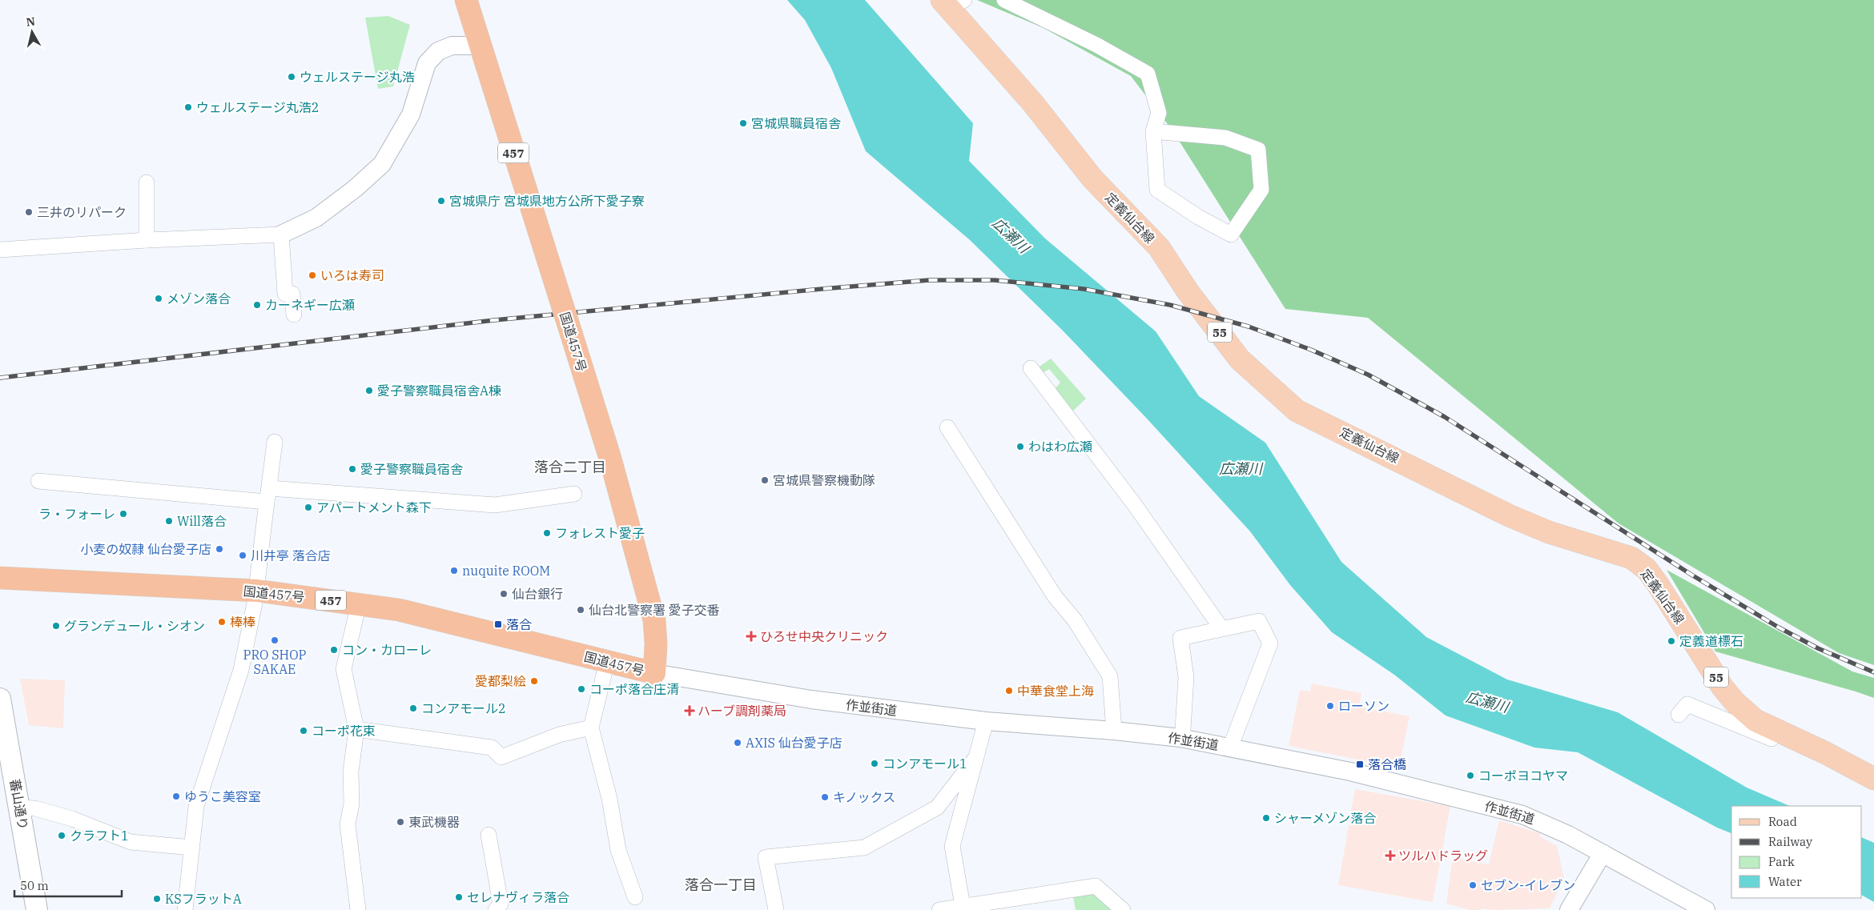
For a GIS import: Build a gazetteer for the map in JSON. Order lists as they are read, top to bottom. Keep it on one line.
{"streets":{"highway":["457","国道457号"],"main road":["定義仙台線","55","蕃山通り"],"street":["作並街道"]},"crossings":[["国道457号","作並街道"]],"districts":["落合二丁目","落合一丁目"],"water":["広瀬川"],"places":{"other":["ウェルステージ丸浩","ウェルステージ丸浩2","宮城県職員宿舎","宮城県庁 宮城県地方公所下愛子寮","三井のリパーク","いろは寿司","メゾン落合","カーネギー広瀬","愛子警察職員宿舎A棟","わはわ広瀬","愛子警察職員宿舎","宮城県警察機動隊","アパートメント森下","ラ・フォーレ","Will落合","フォレスト愛子","小麦の奴隷 仙台愛子店","川井亭 落合店","nuquite ROOM","仙台銀行","仙台北警察署 愛子交番","棒棒","グランデュール・シオン","PRO SHOP SAKAE","定義道標石","コン・カローレ","愛都梨絵","コーポ落合庄清","中華食堂上海","ローソン","コンアモール2","コーポ花束","AXIS 仙台愛子店","コンアモール1","コーポヨコヤマ","ゆうこ美容室","キノックス","シャーメゾン落合","東武機器","クラフト1","セブン-イレブン","セレナヴィラ落合","KSフラットA"],"transit":["落合","落合橋"],"health":["ひろせ中央クリニック","ハーブ調剤薬局","ツルハドラッグ"]},"legend":["Road","Railway","Park","Water"],"scale_bar":"50 m","north":"top"}
